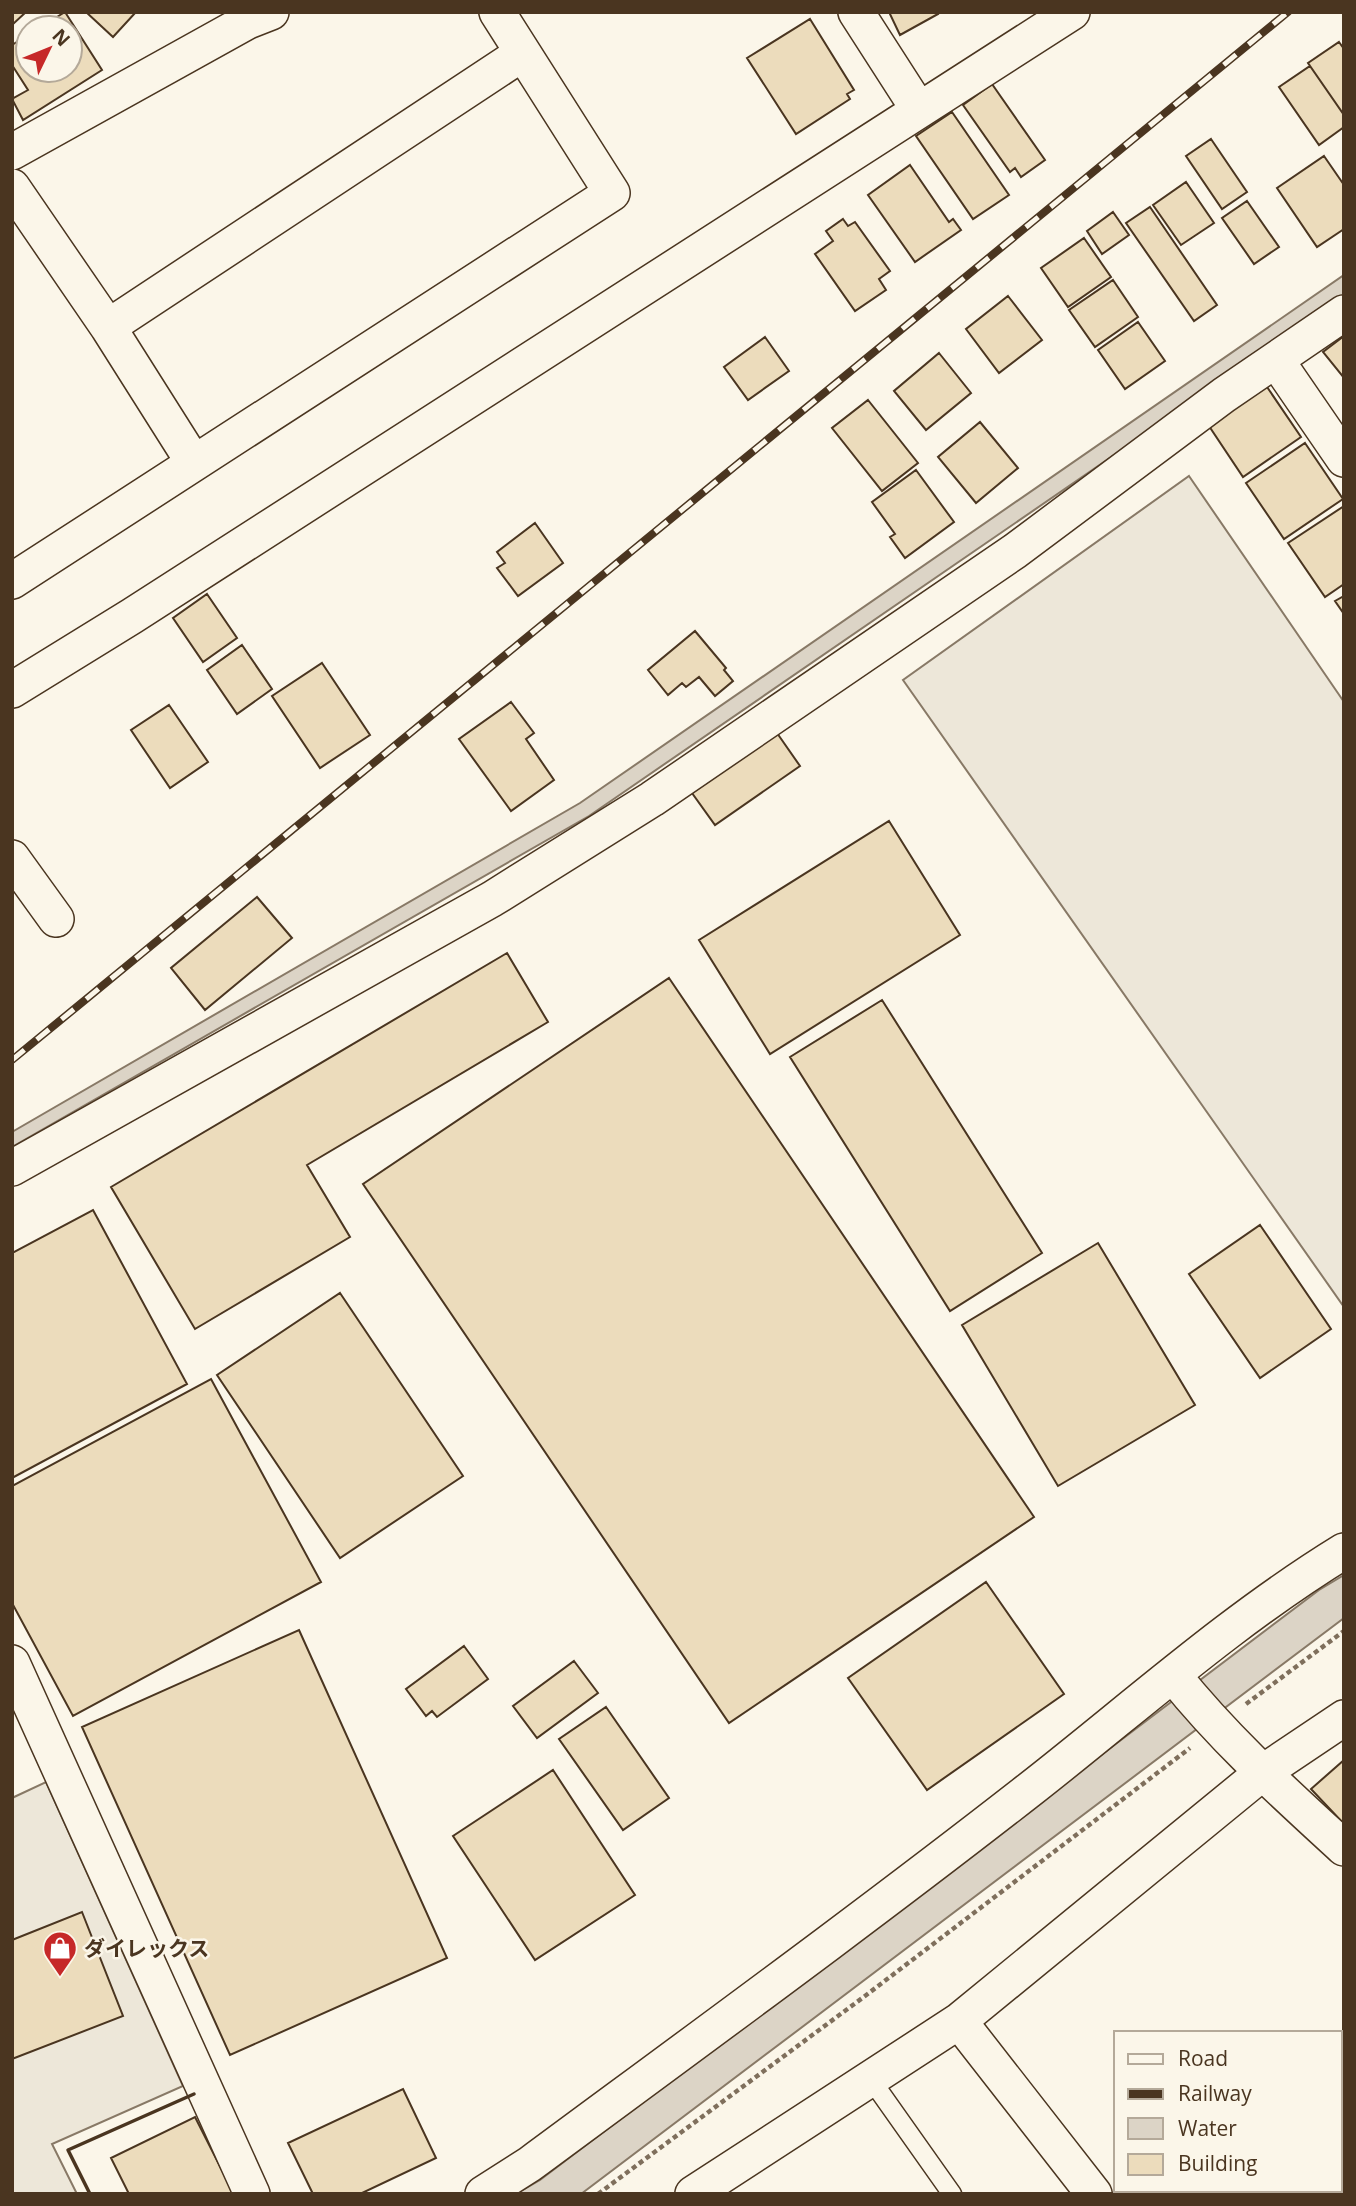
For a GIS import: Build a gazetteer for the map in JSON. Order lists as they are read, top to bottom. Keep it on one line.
{"places":{"shop":["ダイレックス"]},"legend":["Road","Railway","Water","Building"],"north":"top right"}
